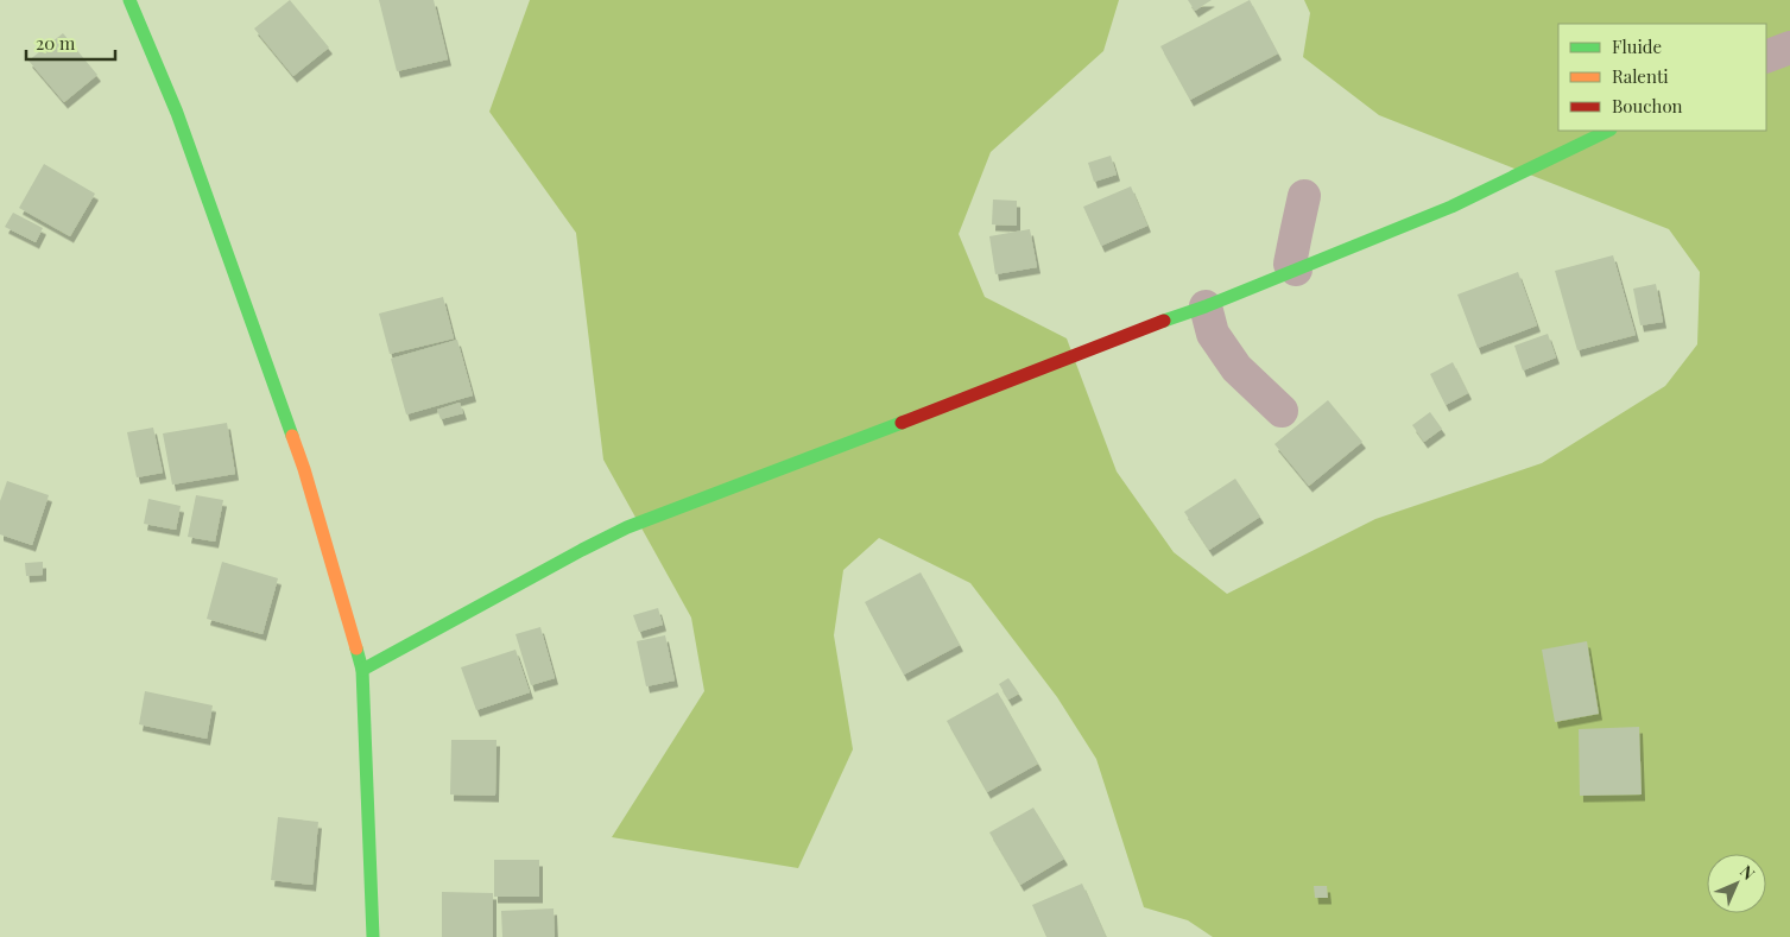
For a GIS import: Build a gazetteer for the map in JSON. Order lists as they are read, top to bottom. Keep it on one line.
{"legend":["Fluide","Ralenti","Bouchon"],"scale_bar":"20 m","north":"top right"}
